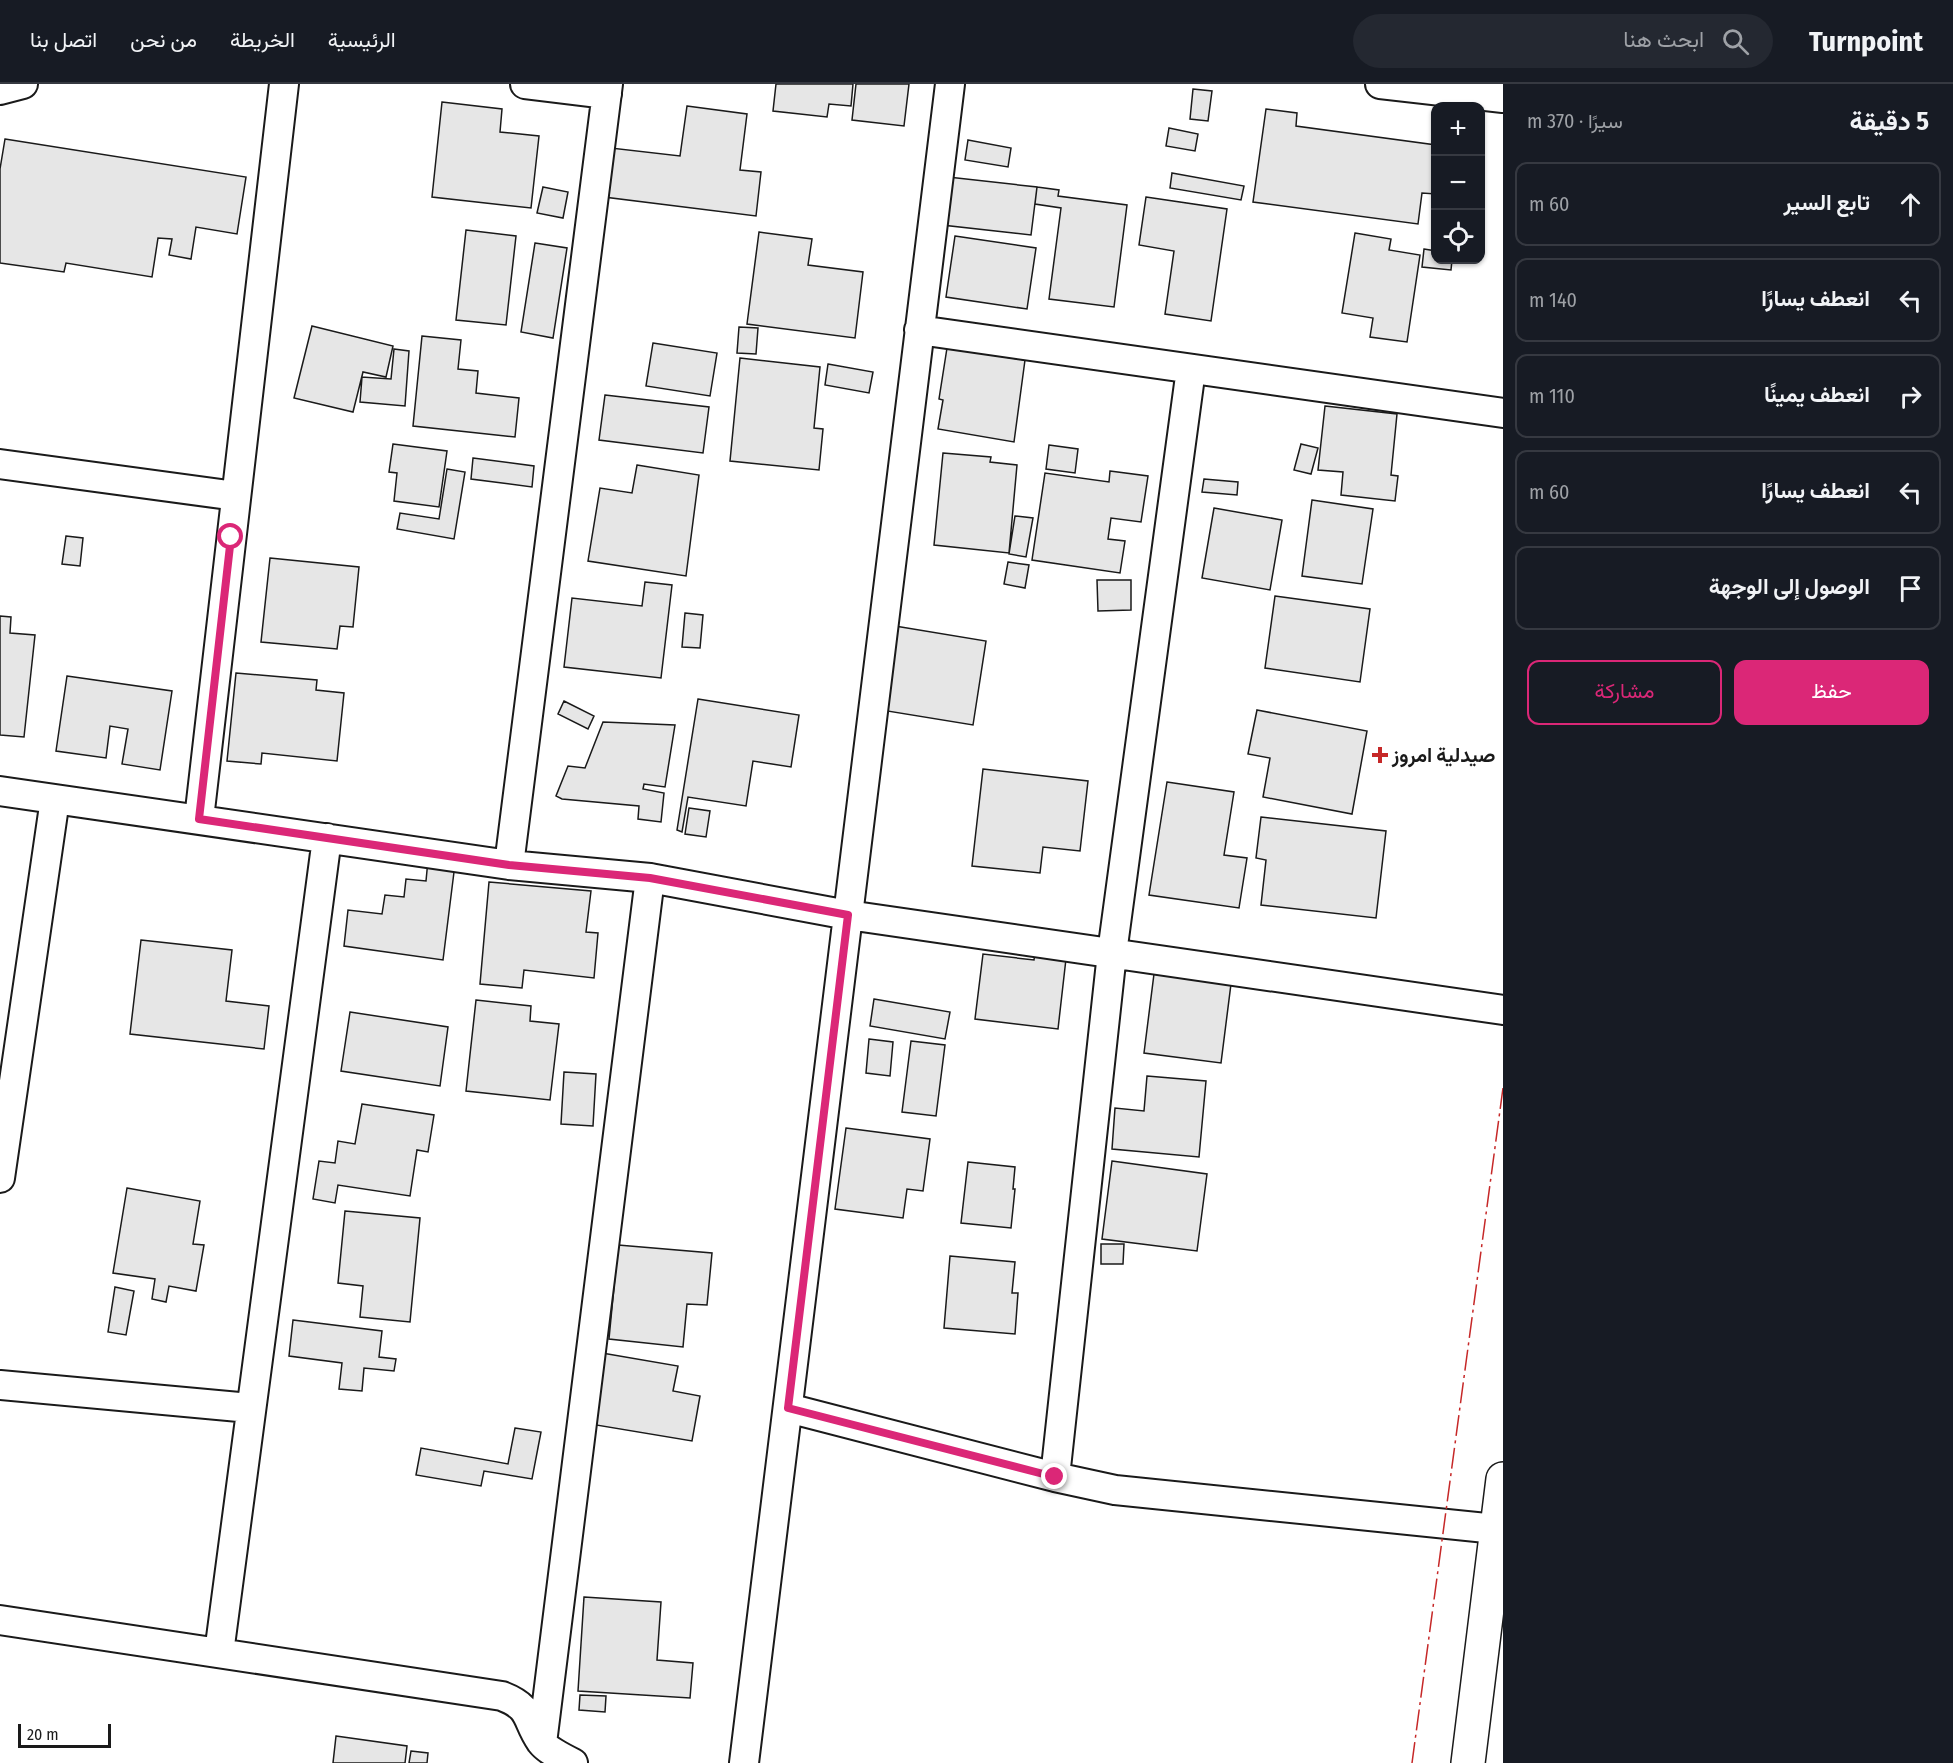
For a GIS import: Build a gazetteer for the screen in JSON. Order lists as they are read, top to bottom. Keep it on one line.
{"places":{"health":["صيدلية امروز"]},"scale_bar":"20 m","page":{"header":"Turnpoint","search":"ابحث هنا","nav":["الرئيسية","الخريطة","من نحن","اتصل بنا"],"heading":["5 دقيقة","سيرًا · 370 m"],"map_buttons":["+","−"],"list":[["تابع السير","60 m"],["انعطف يسارًا","140 m"],["انعطف يمينًا","110 m"],["انعطف يسارًا","60 m"],"الوصول إلى الوجهة"],"buttons":["حفظ","مشاركة"],"scale":"20 m"}}
